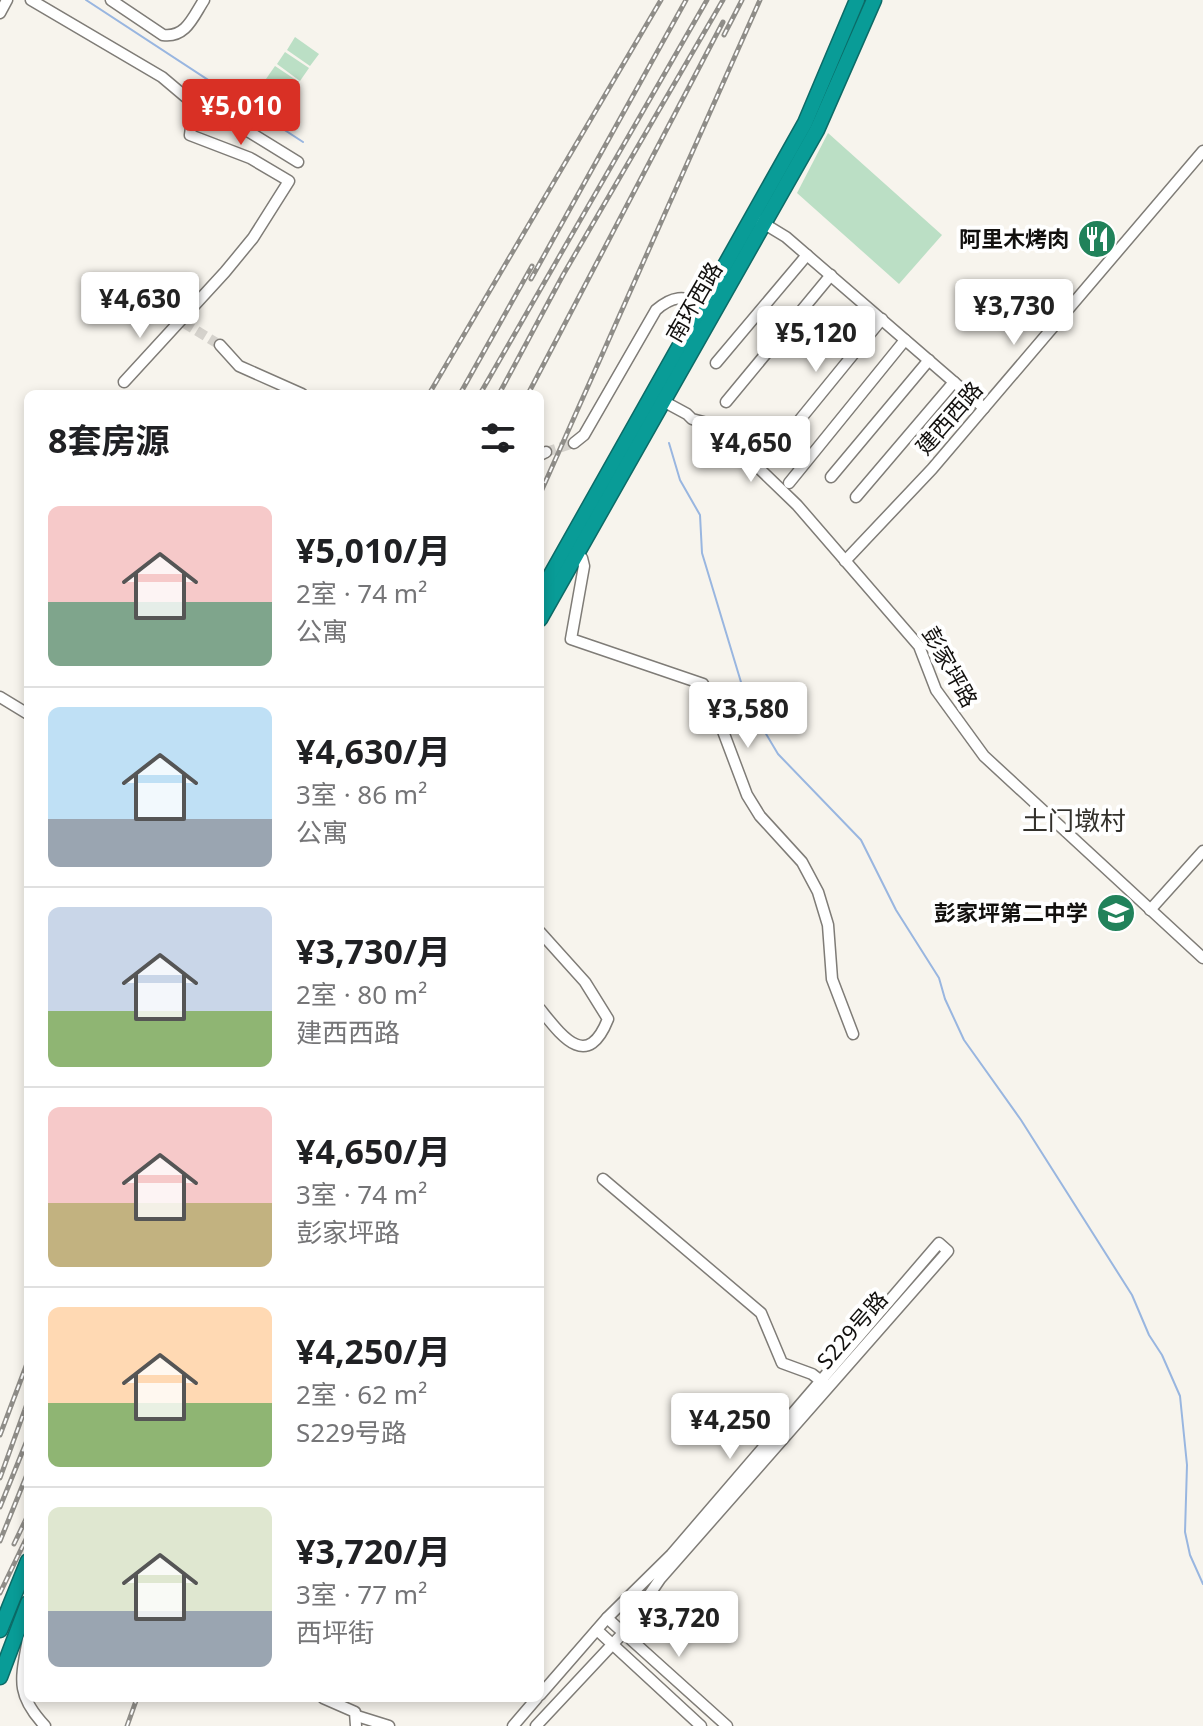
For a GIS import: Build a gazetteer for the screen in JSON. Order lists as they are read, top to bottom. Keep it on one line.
{"streets":{"highway":["南环西路"],"street":["建西西路","彭家坪路","S229号路"]},"crossings":[["南环西路","彭家坪路"],["建西西路","彭家坪路"]],"districts":["土门墩村"],"places":{"restaurant":["阿里木烤肉"],"school or university":["彭家坪第二中学"]},"page":{"price":["¥5,010","¥4,630","¥3,730","¥5,120","¥4,650","¥3,580","¥4,250","¥3,720"],"heading":"8套房源","list":[{"name":"¥5,010/月","note":"2室 · 74 m² · 公寓"},{"name":"¥4,630/月","note":"3室 · 86 m² · 公寓"},{"name":"¥3,730/月","note":"2室 · 80 m² · 建西西路"},{"name":"¥4,650/月","note":"3室 · 74 m² · 彭家坪路"},{"name":"¥4,250/月","note":"2室 · 62 m² · S229号路"},{"name":"¥3,720/月","note":"3室 · 77 m² · 西坪街"}]}}
